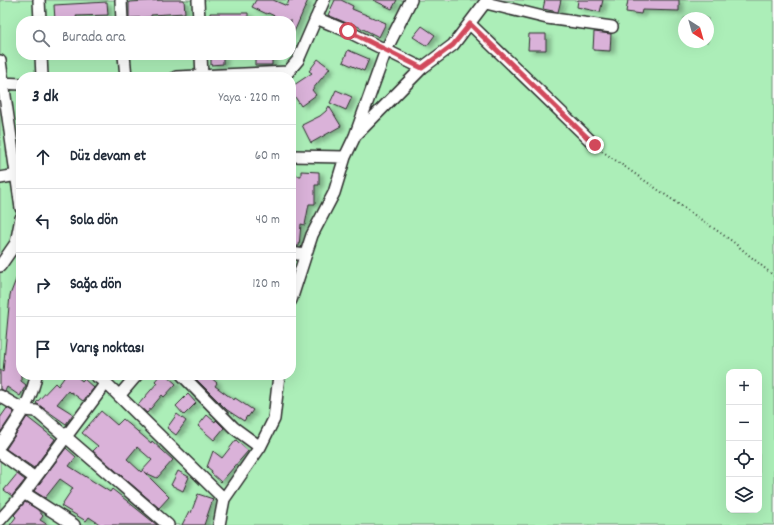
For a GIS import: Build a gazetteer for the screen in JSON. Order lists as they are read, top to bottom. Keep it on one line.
{"north":"bottom right","page":{"search":"Burada ara","heading":["3 dk","Yaya · 220 m"],"list":[["Düz devam et","60 m"],["Sola dön","40 m"],["Sağa dön","120 m"],"Varış noktası"],"map_buttons":["+","−"]}}
